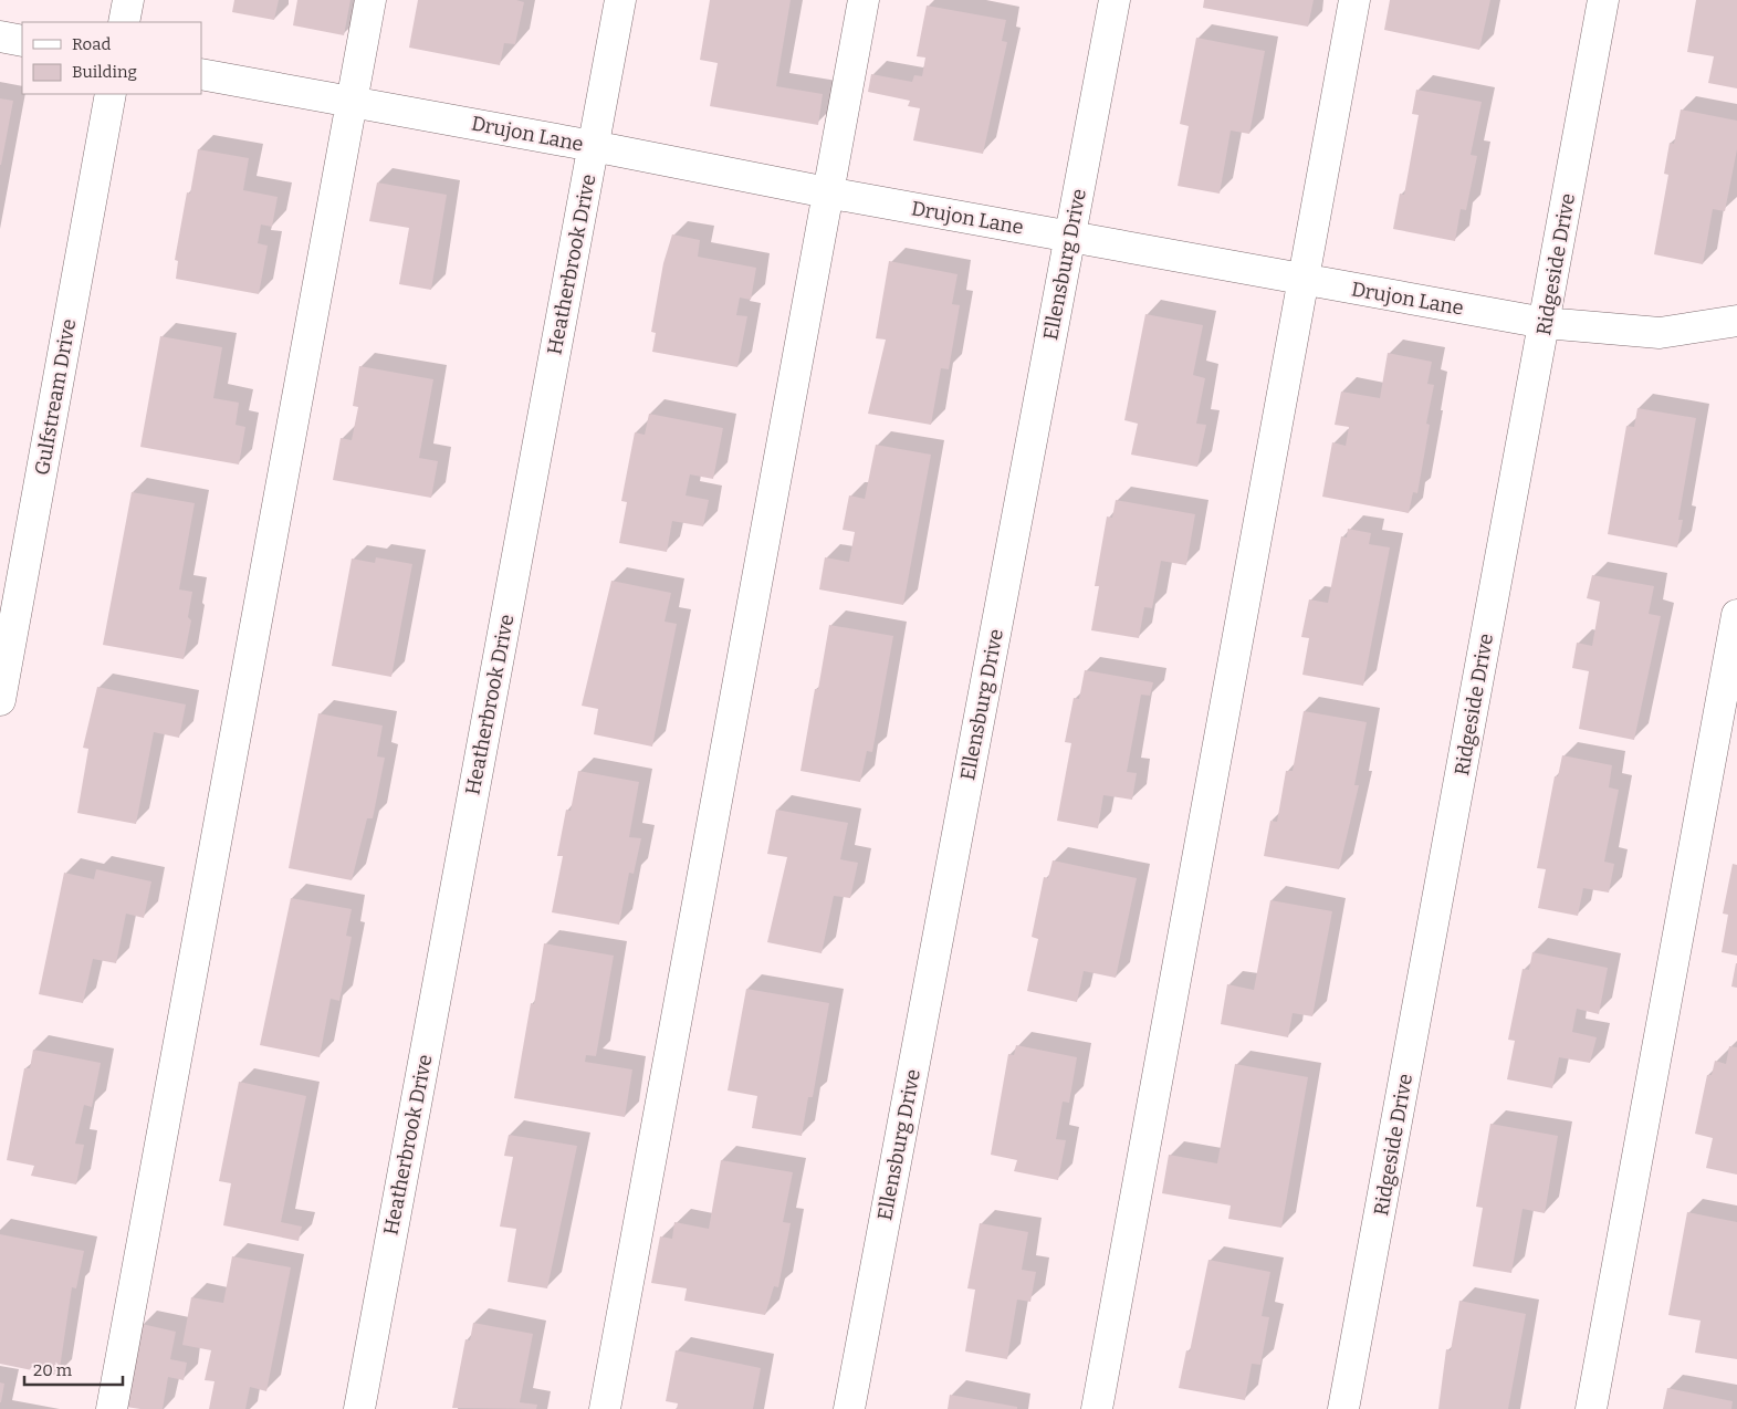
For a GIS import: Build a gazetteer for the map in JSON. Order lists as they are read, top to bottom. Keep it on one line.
{"streets":{"street":["Drujon Lane","Heatherbrook Drive","Ellensburg Drive","Ridgeside Drive","Gulfstream Drive"]},"crossings":[["Drujon Lane","Heatherbrook Drive"],["Drujon Lane","Ellensburg Drive"],["Drujon Lane","Ridgeside Drive"]],"legend":["Road","Building"],"scale_bar":"20 m"}
